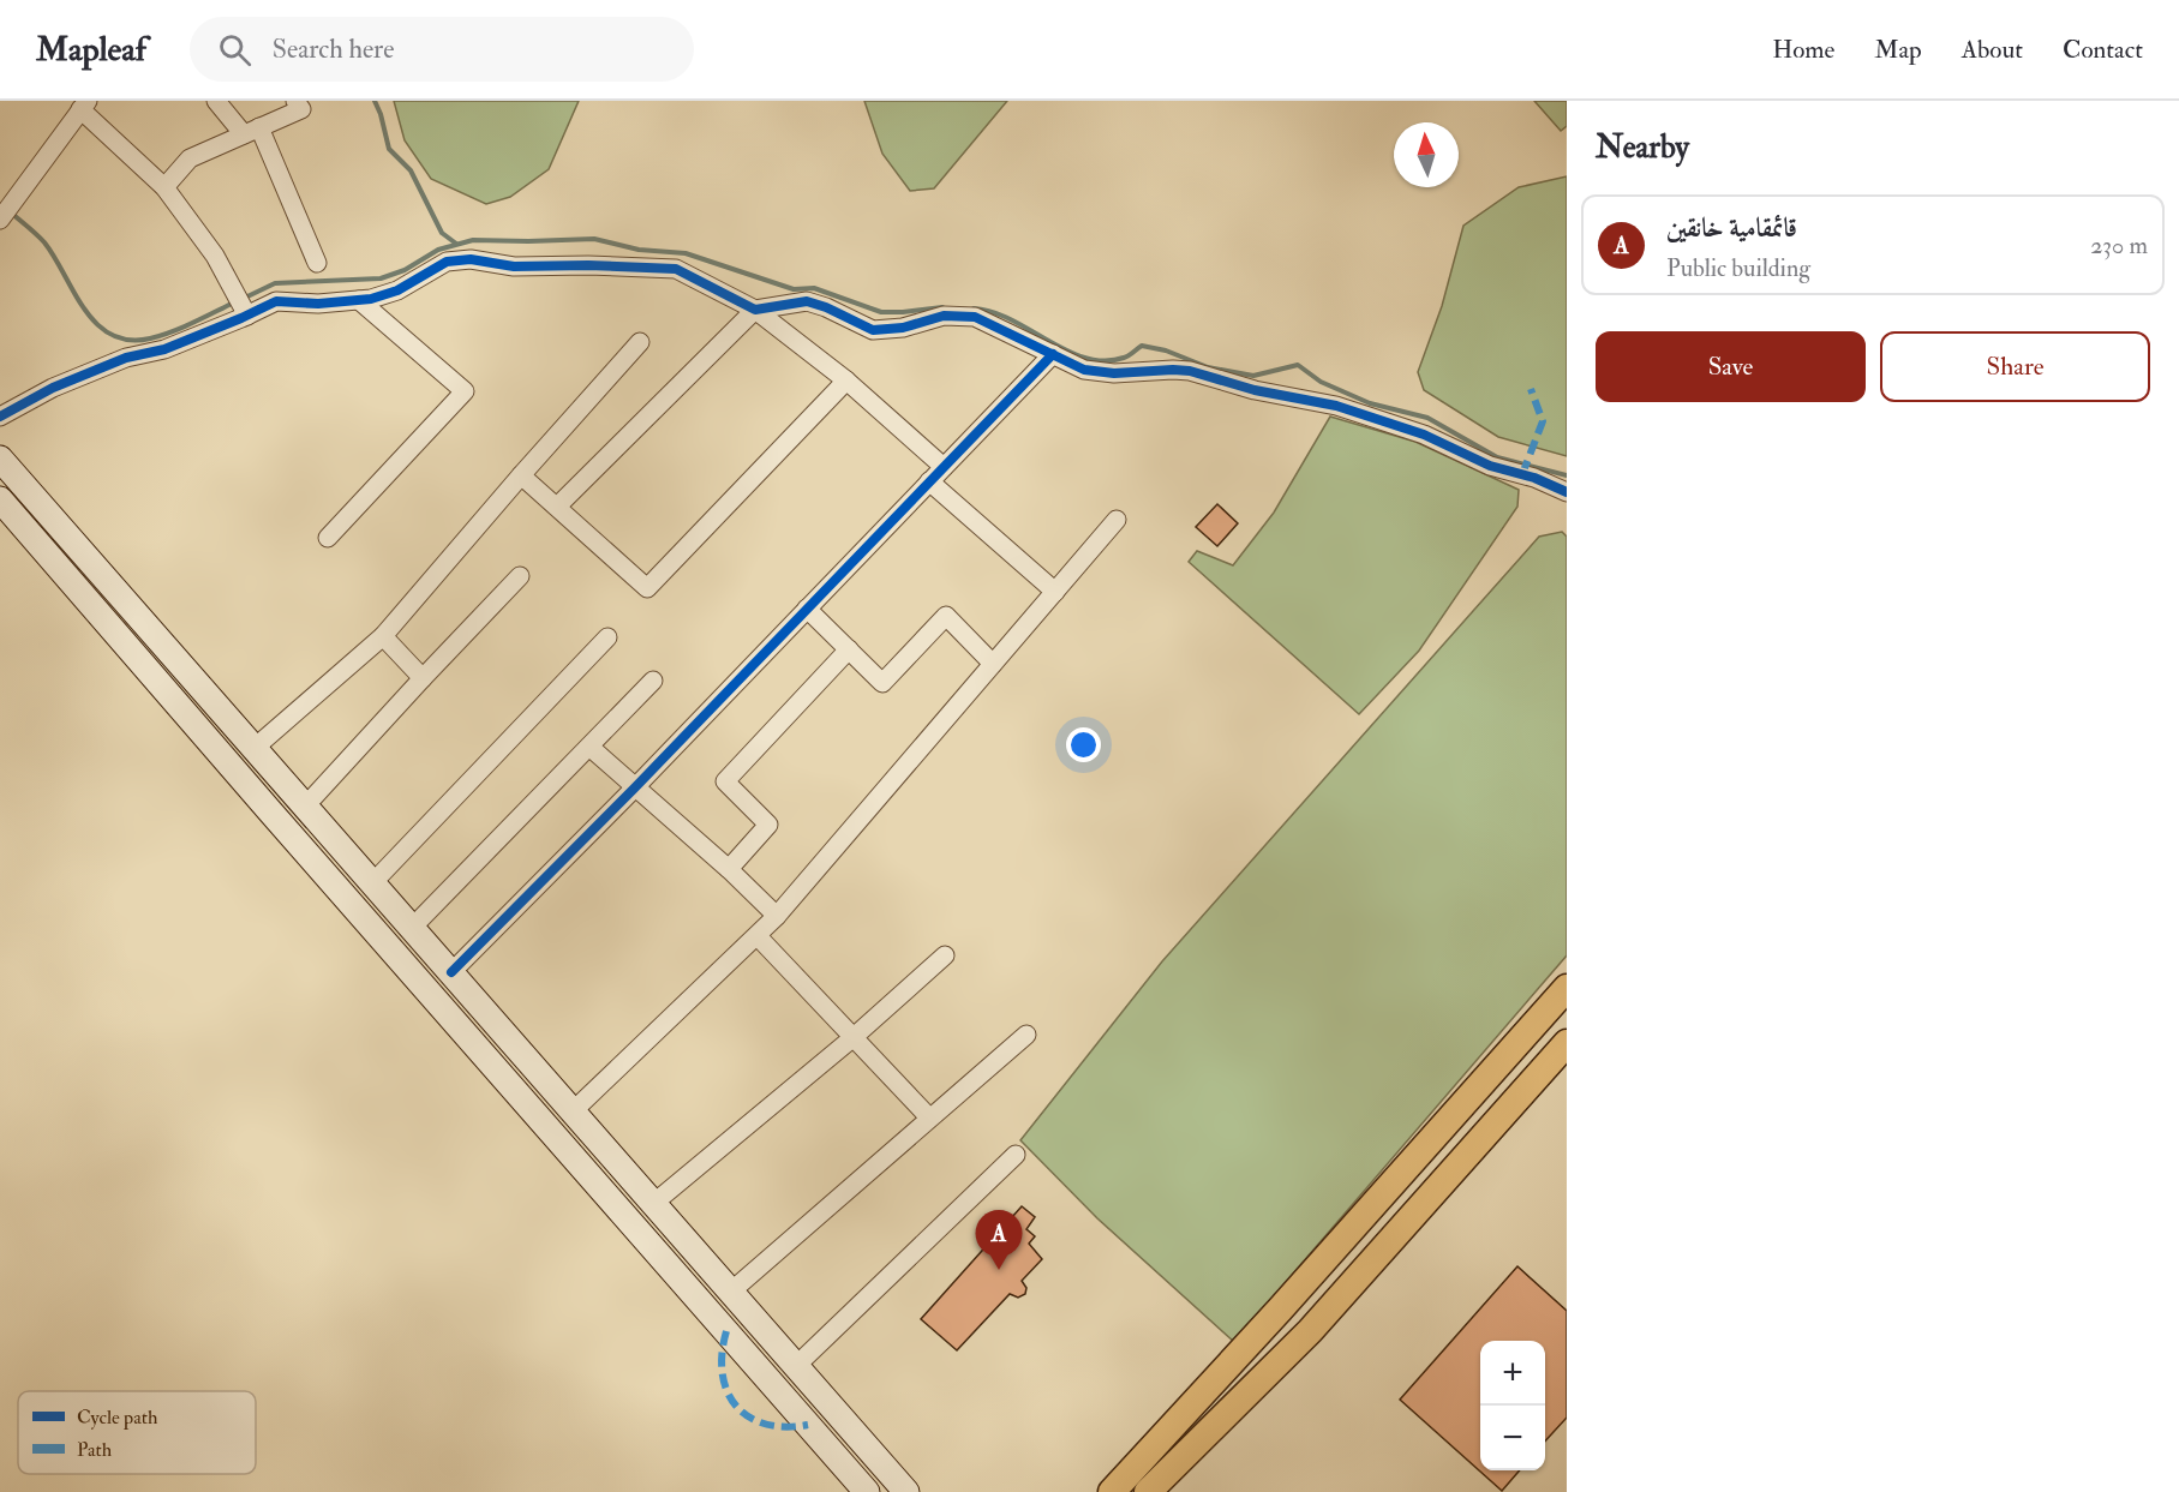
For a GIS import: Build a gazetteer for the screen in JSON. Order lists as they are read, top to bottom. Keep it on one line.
{"legend":["Cycle path","Path"],"north":"top","page":{"header":"Mapleaf","search":"Search here","nav":["Home","Map","About","Contact"],"heading":"Nearby","list":[{"mark":"A","name":"قائمقامية خانقين","note":"Public building","value":"230 m"}],"buttons":["Save","Share"],"pins":"A","map_buttons":["+","−"]}}
